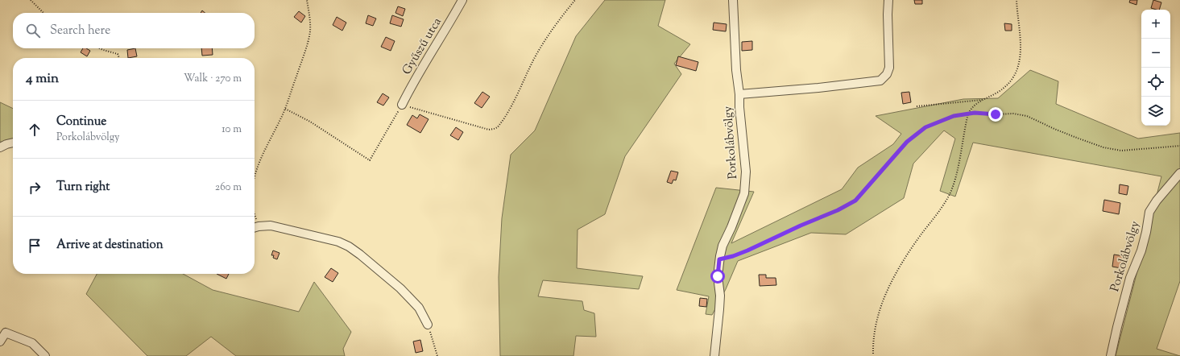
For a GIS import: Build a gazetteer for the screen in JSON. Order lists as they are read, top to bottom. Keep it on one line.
{"streets":{"street":["Gyűszű utca","Porkolábvölgy"]},"page":{"map_buttons":["+","−"],"search":"Search here","heading":["4 min","Walk · 270 m"],"list":[["Continue","Porkolábvölgy","10 m"],["Turn right","260 m"],"Arrive at destination"]}}
